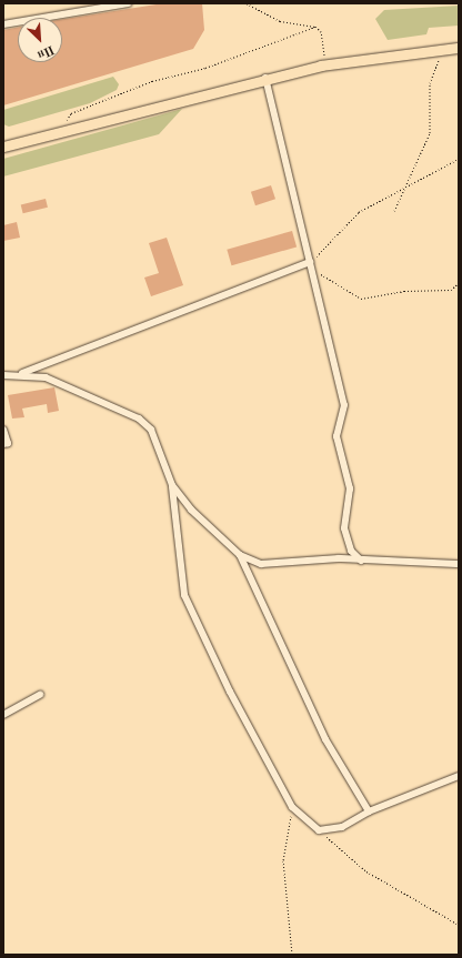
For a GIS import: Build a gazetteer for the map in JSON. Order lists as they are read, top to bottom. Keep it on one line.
{"north":"bottom right"}
